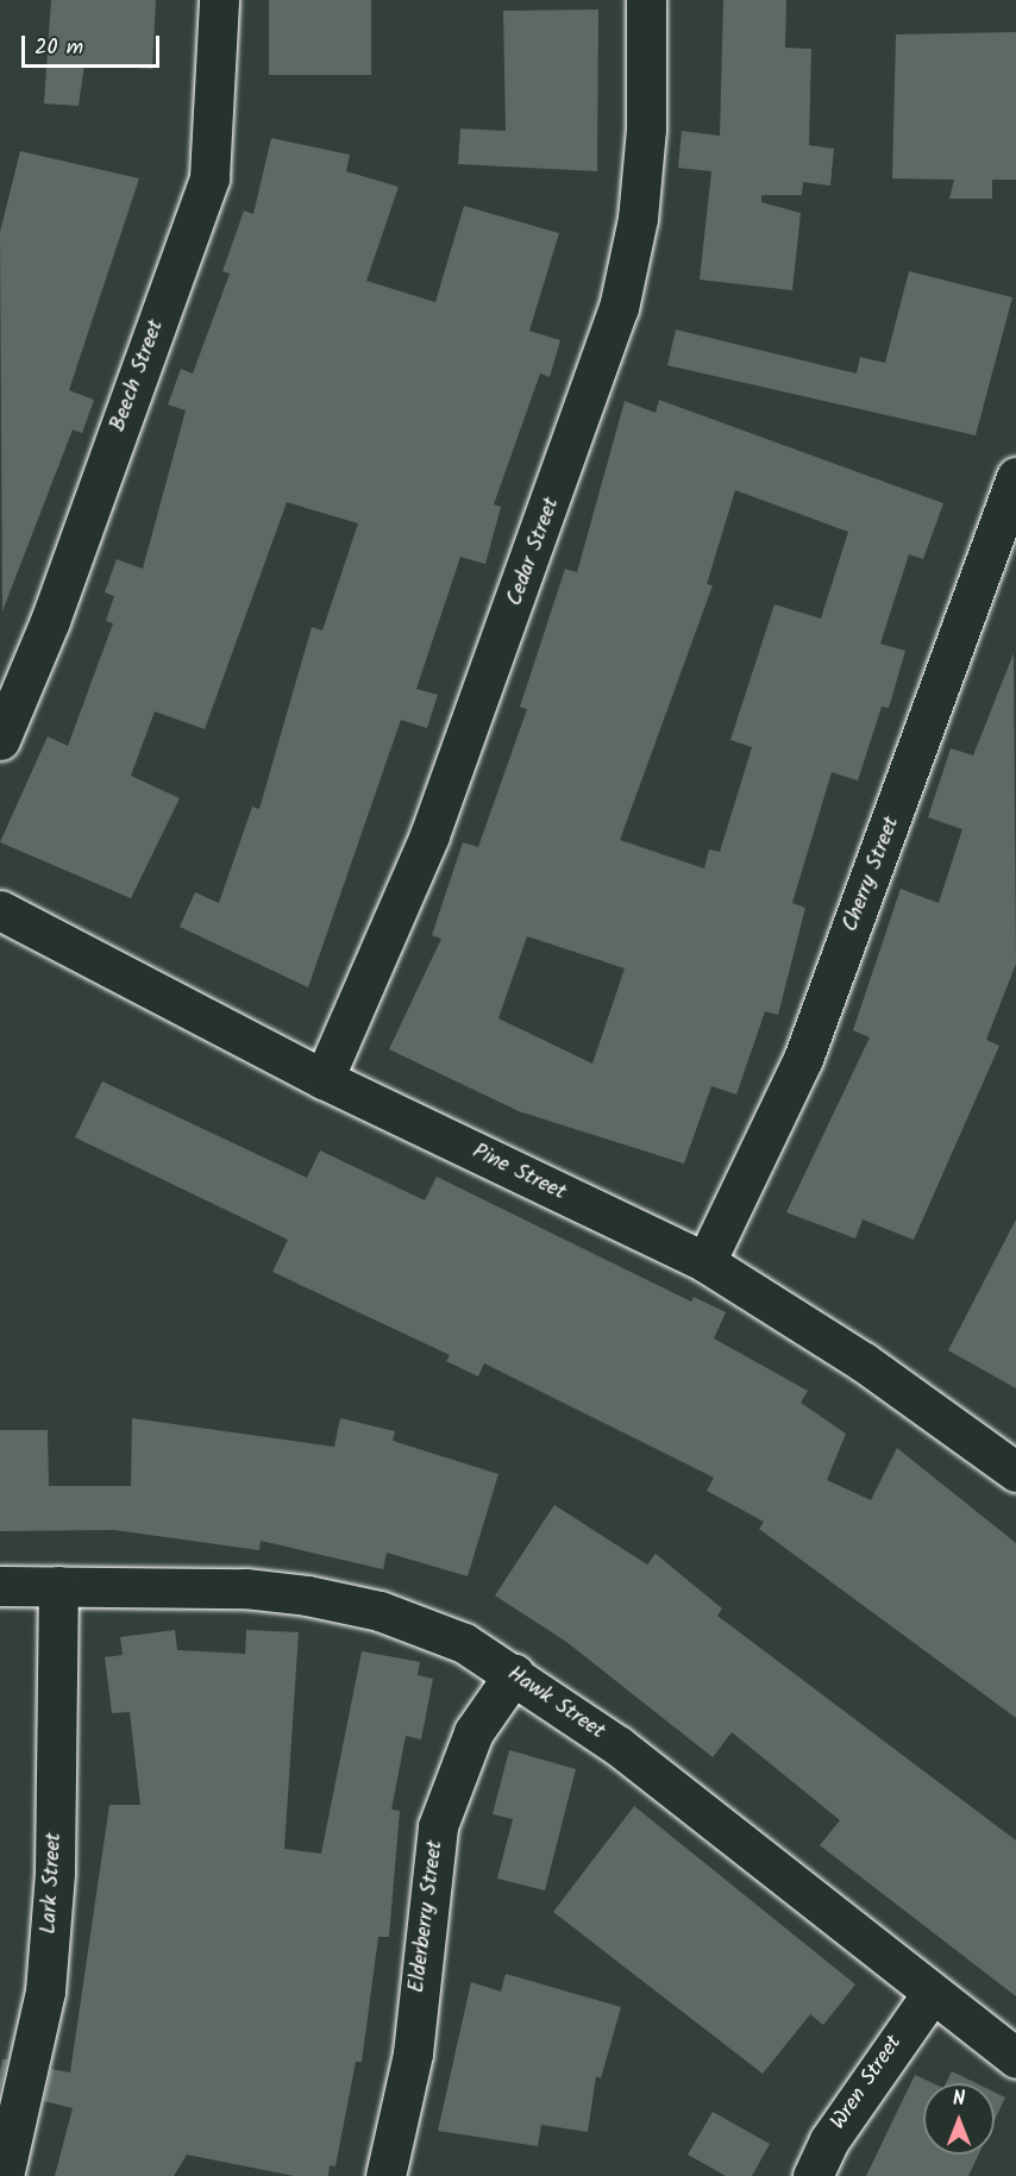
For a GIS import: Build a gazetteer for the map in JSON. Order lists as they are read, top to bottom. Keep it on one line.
{"streets":{"street":["Beech Street","Cedar Street","Cherry Street","Pine Street","Hawk Street","Lark Street","Elderberry Street","Wren Street"]},"crossings":[["Cedar Street","Pine Street"],["Cherry Street","Pine Street"],["Hawk Street","Lark Street"],["Hawk Street","Elderberry Street"],["Hawk Street","Wren Street"]],"scale_bar":"20 m","north":"top"}
